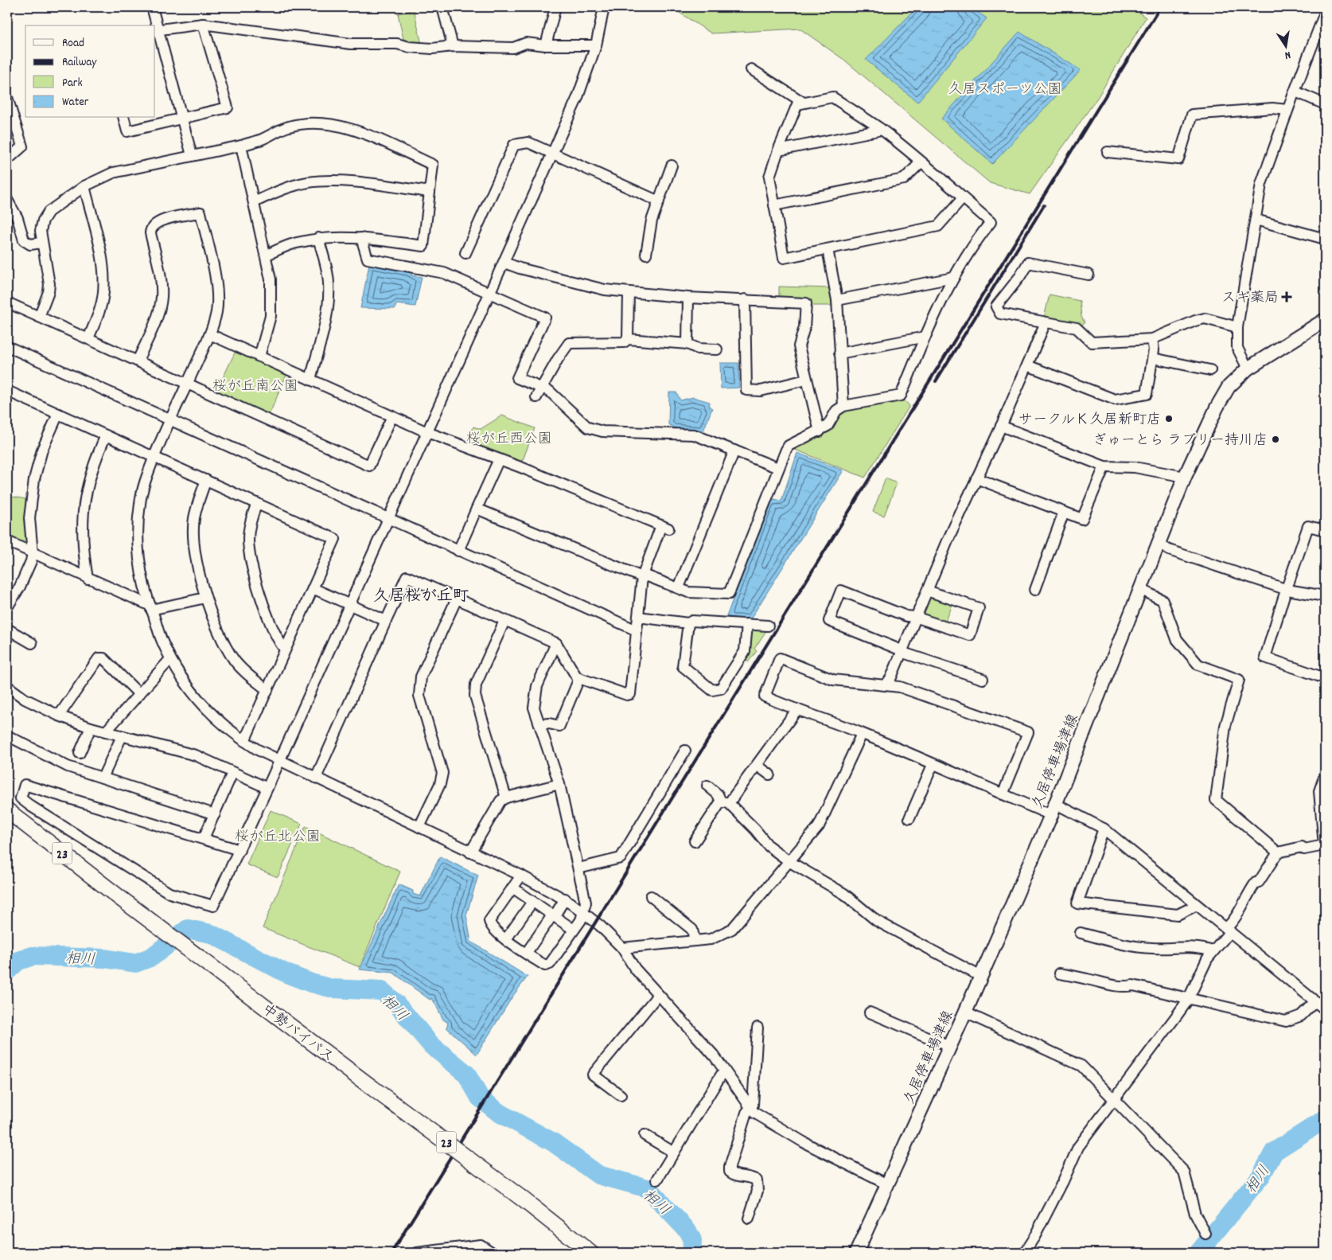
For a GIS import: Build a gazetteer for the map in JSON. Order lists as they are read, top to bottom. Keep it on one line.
{"streets":{"highway":["23","中勢バイパス"],"main road":["久居停車場津線"]},"districts":["久居桜が丘町"],"water":["相川"],"parks":["久居スポーツ公園","桜が丘南公園","桜が丘西公園","桜が丘北公園"],"places":{"health":["スギ薬局"],"other":["サークルＫ久居新町店","ぎゅーとら ラブリー持川店"]},"legend":["Road","Railway","Park","Water"],"north":"bottom"}
